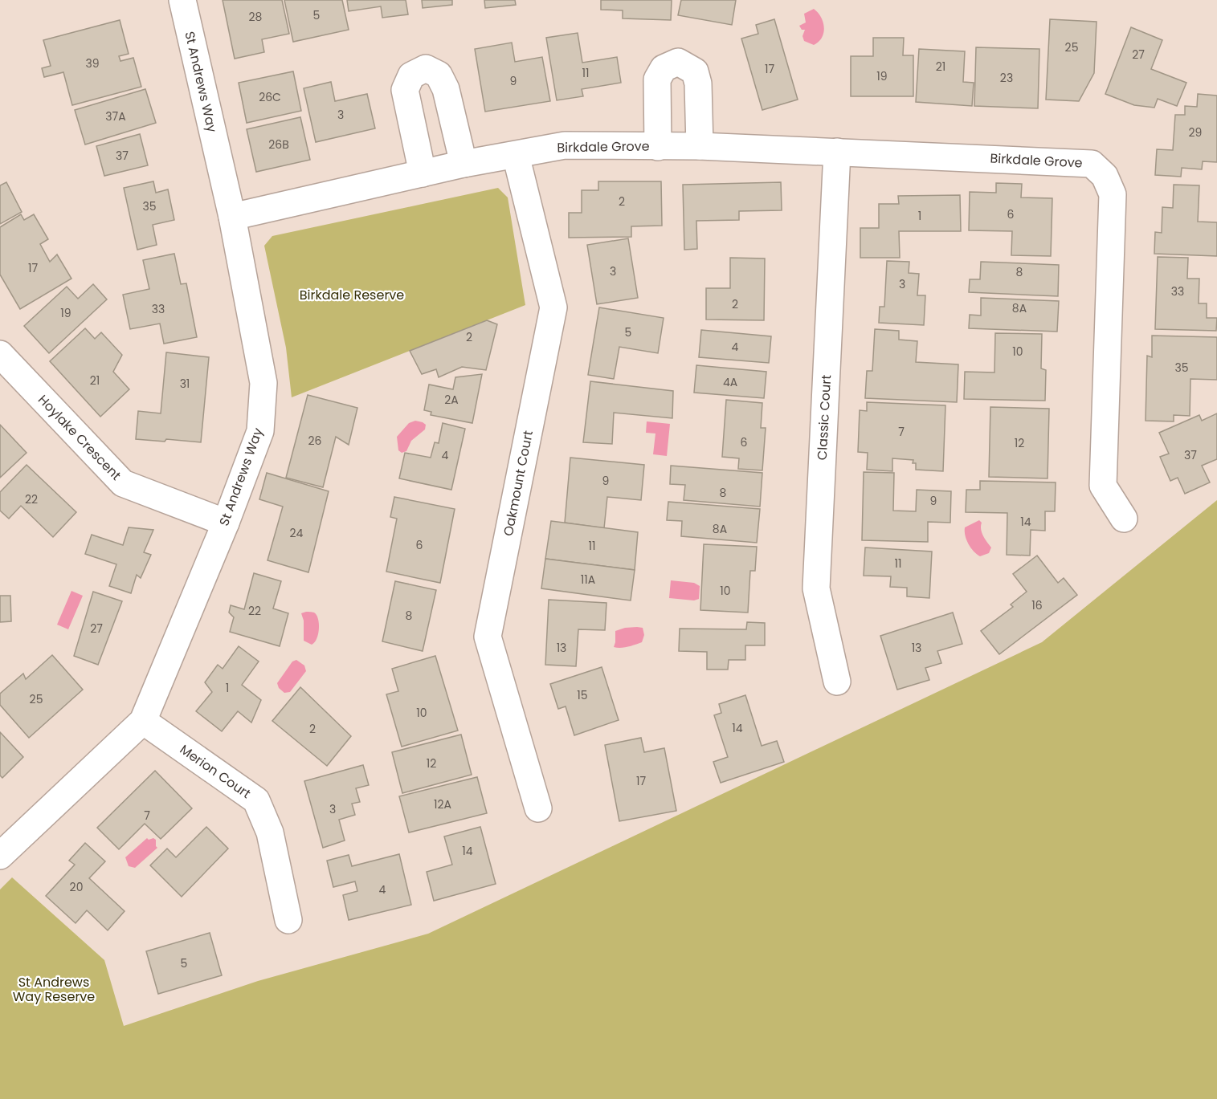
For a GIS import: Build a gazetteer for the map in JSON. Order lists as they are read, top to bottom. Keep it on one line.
{"streets":{"street":["St Andrews Way","Birkdale Grove","Classic Court","Hoylake Crescent","Oakmount Court","Merion Court"]},"crossings":[["St Andrews Way","Birkdale Grove"],["St Andrews Way","Hoylake Crescent"],["St Andrews Way","Merion Court"],["Birkdale Grove","Classic Court"],["Birkdale Grove","Oakmount Court"]],"parks":["Birkdale Reserve","St Andrews Way Reserve"],"house_numbers":["5","28","25","27","39","21","17","11","19","23","9","26C","3","37A","29","26B","37","2","35","6","1","17","3","8","3","33","2","8A","33","19","5","2","4","10","35","21","4A","31","2A","7","26","6","12","4","37","9","8","22","9","14","8A","24","6","11","11","11A","10","16","22","8","27","13","13","1","15","25","10","14","2","12","17","12A","3","7","14","20","4","5"]}
